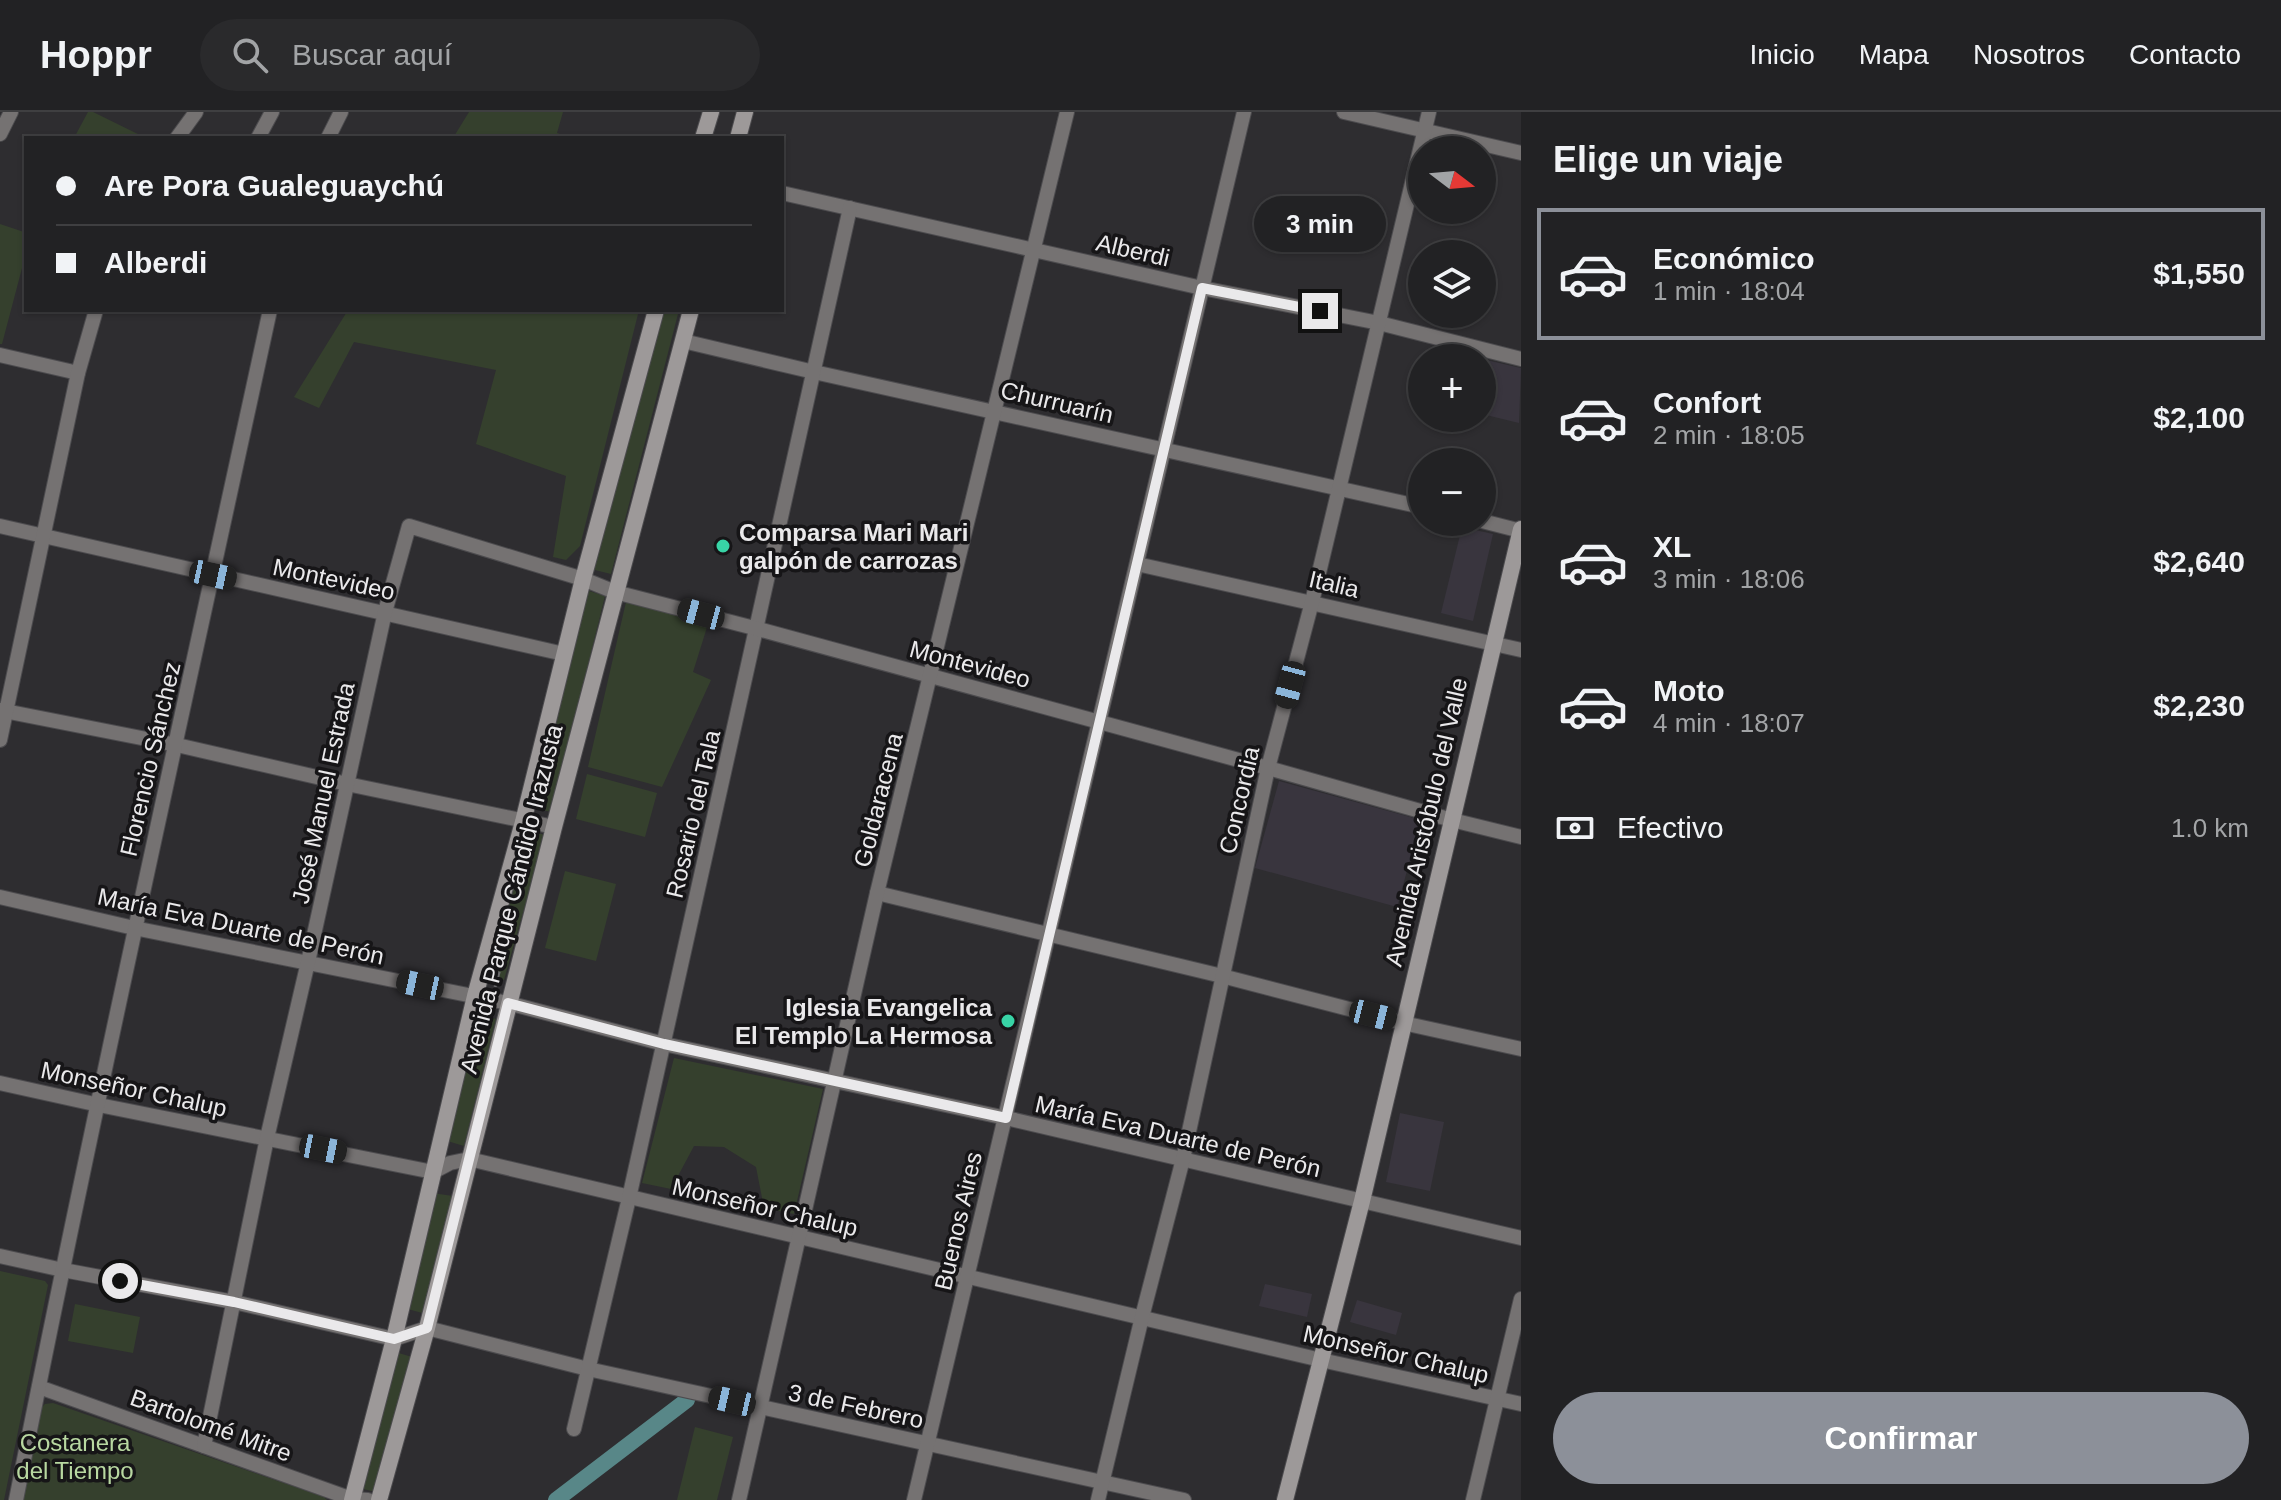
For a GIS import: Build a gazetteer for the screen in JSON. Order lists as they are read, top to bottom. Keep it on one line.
{"streets":{"main road":["Avenida Aristóbulo del Valle","Avenida Parque Cándido Irazusta"],"street":["Alberdi","Churruarín","Montevideo","Italia","Florencio Sánchez","José Manuel Estrada","Goldaracena","Concordia","Rosario del Tala","María Eva Duarte de Perón","Monseñor Chalup","Buenos Aires","3 de Febrero","Bartolomé Mitre"]},"crossings":[["Alberdi","Goldaracena"],["Alberdi","Concordia"],["Alberdi","Rosario del Tala"],["Alberdi","Buenos Aires"],["Churruarín","Goldaracena"],["Churruarín","Concordia"],["Churruarín","Rosario del Tala"],["Churruarín","Avenida Parque Cándido Irazusta"],["Churruarín","Buenos Aires"],["Montevideo","Florencio Sánchez"],["Montevideo","José Manuel Estrada"],["Montevideo","Goldaracena"],["Montevideo","Concordia"],["Montevideo","Rosario del Tala"],["Montevideo","Avenida Aristóbulo del Valle"],["Montevideo","Avenida Parque Cándido Irazusta"],["Montevideo","Buenos Aires"],["Italia","Concordia"],["Italia","Avenida Aristóbulo del Valle"],["Italia","Buenos Aires"],["Florencio Sánchez","María Eva Duarte de Perón"],["Florencio Sánchez","Monseñor Chalup"],["Florencio Sánchez","Bartolomé Mitre"],["José Manuel Estrada","María Eva Duarte de Perón"],["José Manuel Estrada","Monseñor Chalup"],["José Manuel Estrada","Bartolomé Mitre"],["Goldaracena","María Eva Duarte de Perón"],["Goldaracena","Monseñor Chalup"],["Goldaracena","3 de Febrero"],["Concordia","María Eva Duarte de Perón"],["Concordia","Monseñor Chalup"],["Concordia","3 de Febrero"],["Rosario del Tala","María Eva Duarte de Perón"],["Rosario del Tala","Monseñor Chalup"],["Rosario del Tala","3 de Febrero"],["Avenida Aristóbulo del Valle","María Eva Duarte de Perón"],["Avenida Aristóbulo del Valle","Monseñor Chalup"],["Avenida Parque Cándido Irazusta","María Eva Duarte de Perón"],["Avenida Parque Cándido Irazusta","Monseñor Chalup"],["Avenida Parque Cándido Irazusta","3 de Febrero"],["Avenida Parque Cándido Irazusta","Bartolomé Mitre"],["María Eva Duarte de Perón","Buenos Aires"],["Monseñor Chalup","Buenos Aires"],["Buenos Aires","3 de Febrero"]],"parks":["Costanera del Tiempo"],"places":["Comparsa Mari Mari galpón de carrozas","Iglesia Evangelica El Templo La Hermosa"],"north":"right","page":{"header":"Hoppr","search":"Buscar aquí","nav":["Inicio","Mapa","Nosotros","Contacto"],"heading":"Elige un viaje","map_buttons":["+","−"],"banner":["Are Pora Gualeguaychú","Alberdi"],"bubble":"3 min","list":[{"name":"Económico","note":"1 min · 18:04","value":"$1,550"},{"name":"Confort","note":"2 min · 18:05","value":"$2,100"},{"name":"XL","note":"3 min · 18:06","value":"$2,640"},{"name":"Moto","note":"4 min · 18:07","value":"$2,230"}],"pay":["Efectivo","1.0 km"],"buttons":"Confirmar"}}
